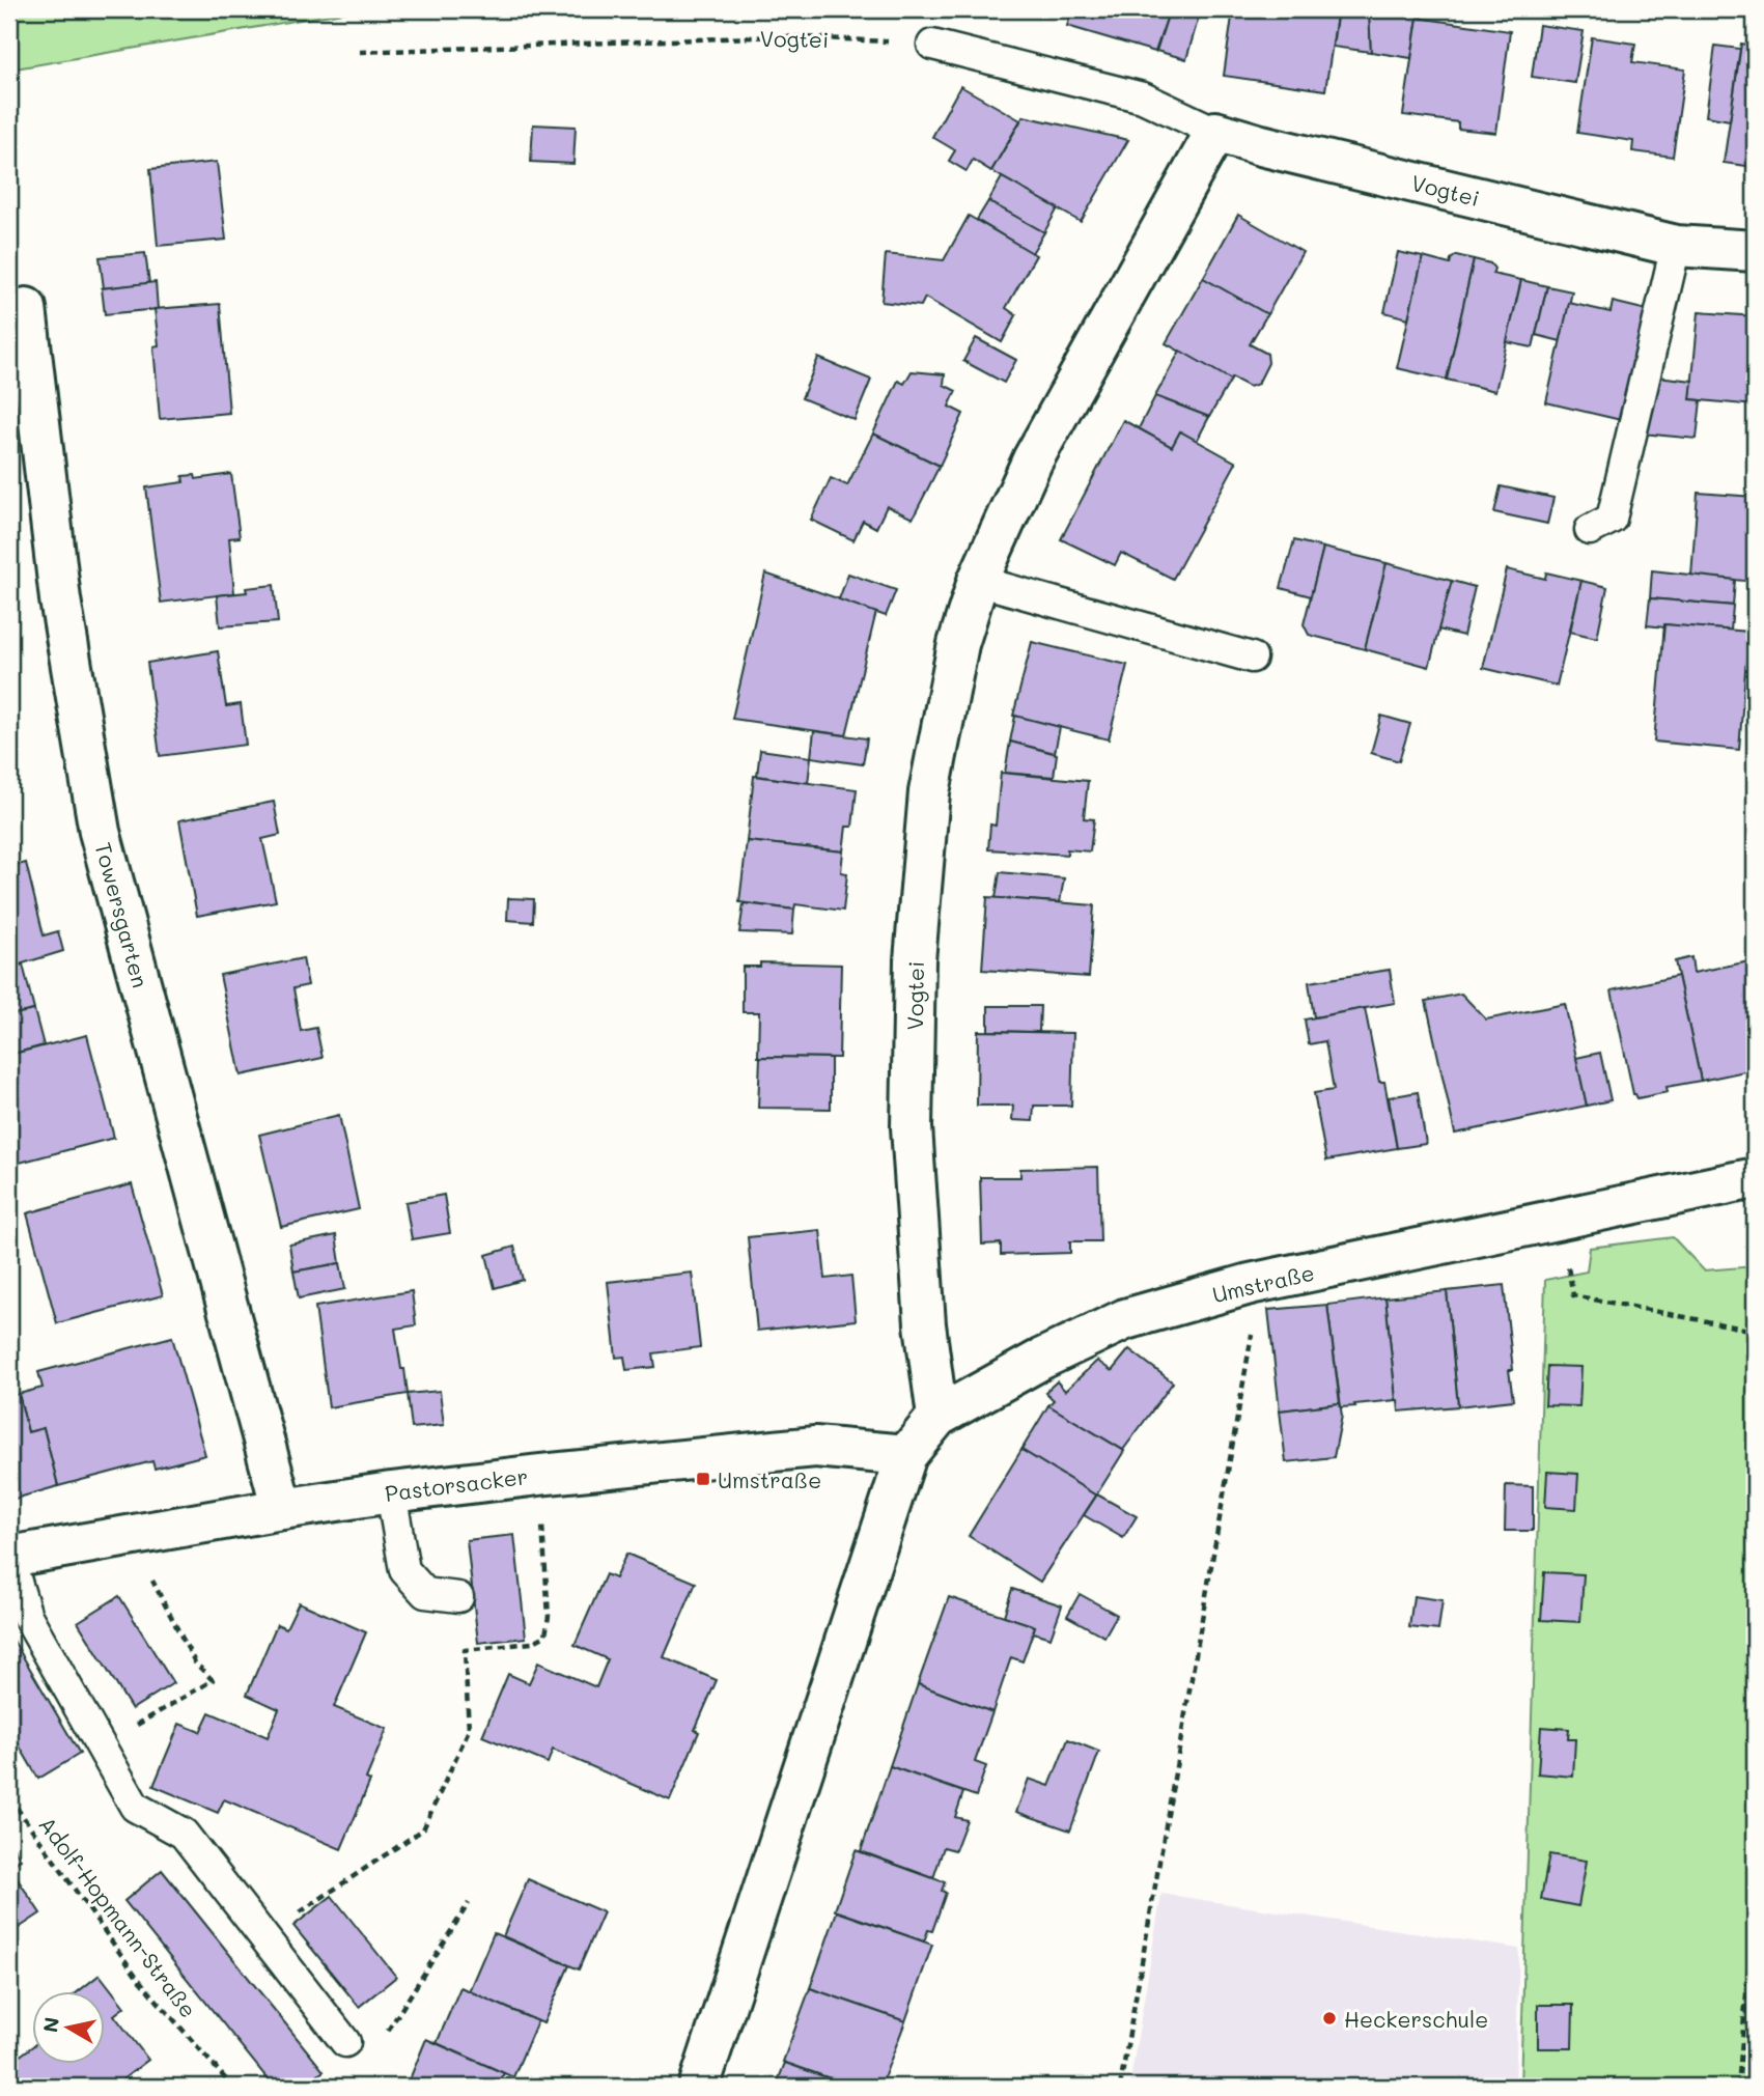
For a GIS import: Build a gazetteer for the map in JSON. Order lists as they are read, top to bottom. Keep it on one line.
{"streets":{"street":["Vogtei","Towersgarten","Umstraße","Pastorsacker"],"path":["Adolf-Hopmann-Straße"]},"crossings":[["Vogtei","Umstraße"],["Towersgarten","Pastorsacker"],["Umstraße","Pastorsacker"]],"places":{"transit":["Umstraße"],"other":["Heckerschule"]},"north":"left"}
